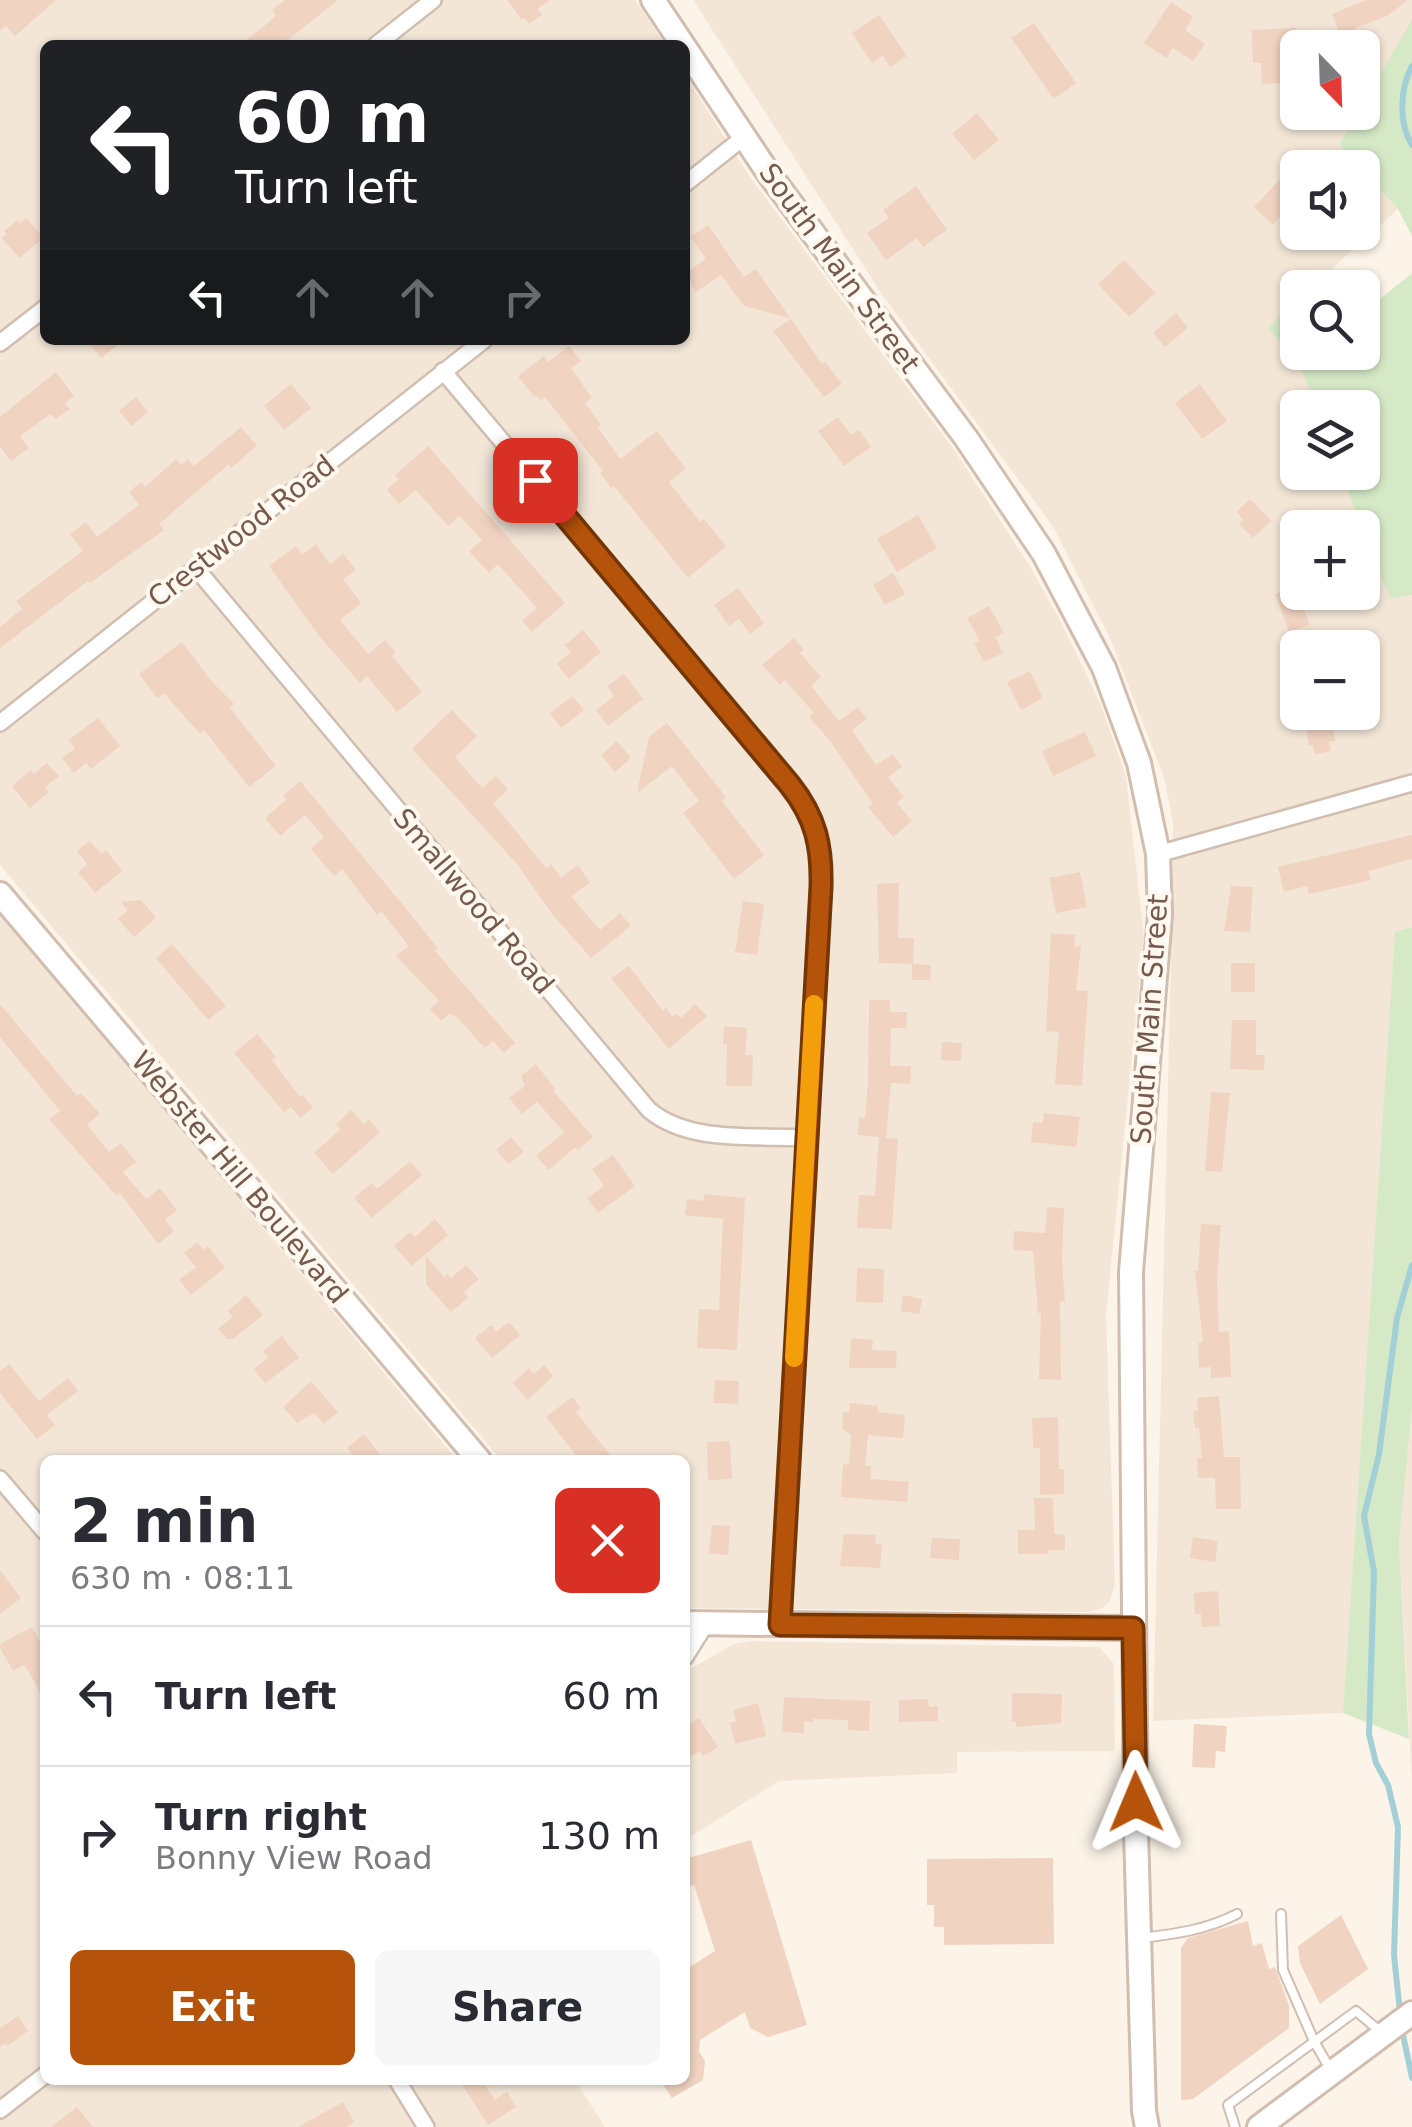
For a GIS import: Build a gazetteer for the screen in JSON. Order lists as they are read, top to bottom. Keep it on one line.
{"streets":{"main road":["South Main Street","Webster Hill Boulevard"],"street":["Crestwood Road","Smallwood Road"]},"crossings":[["Crestwood Road","Smallwood Road"]],"north":"bottom right","page":{"map_buttons":["+","−"],"turn":["60 m","Turn left"],"heading":["2 min","630 m · 08:11"],"list":[{"name":"Turn left","value":"60 m"},{"name":"Turn right","note":"Bonny View Road","value":"130 m"}],"buttons":["Exit","Share"]}}
